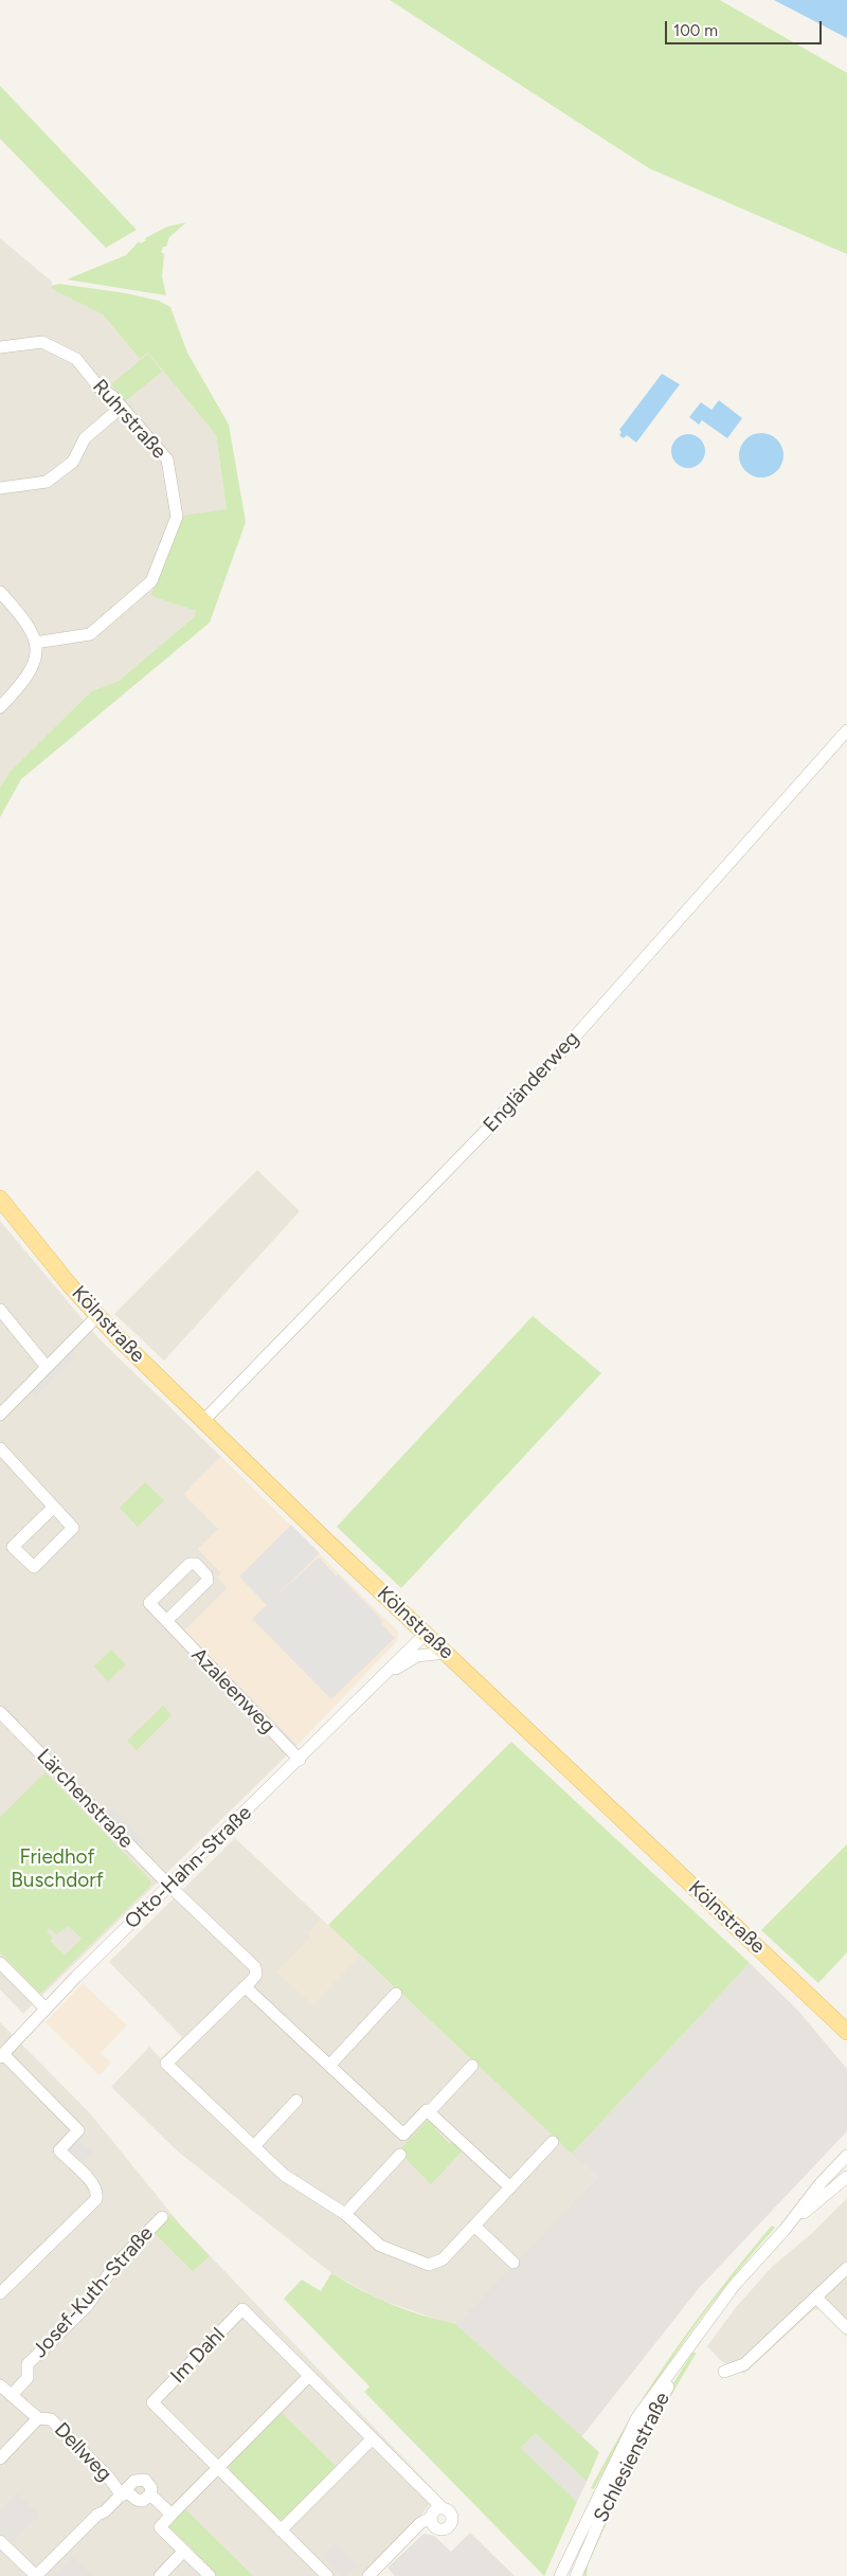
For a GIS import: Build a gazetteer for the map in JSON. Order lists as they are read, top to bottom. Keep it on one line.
{"streets":{"main road":["Kölnstraße"],"street":["Ruhrstraße","Engländerweg","Azaleenweg","Lärchenstraße","Otto-Hahn-Straße","Josef-Kuth-Straße","Im Dahl","Dellweg","Schlesienstraße"]},"crossings":[["Engländerweg","Kölnstraße"],["Kölnstraße","Otto-Hahn-Straße"],["Azaleenweg","Otto-Hahn-Straße"],["Lärchenstraße","Otto-Hahn-Straße"],["Josef-Kuth-Straße","Dellweg"]],"parks":["Friedhof Buschdorf"],"scale_bar":"100 m"}
